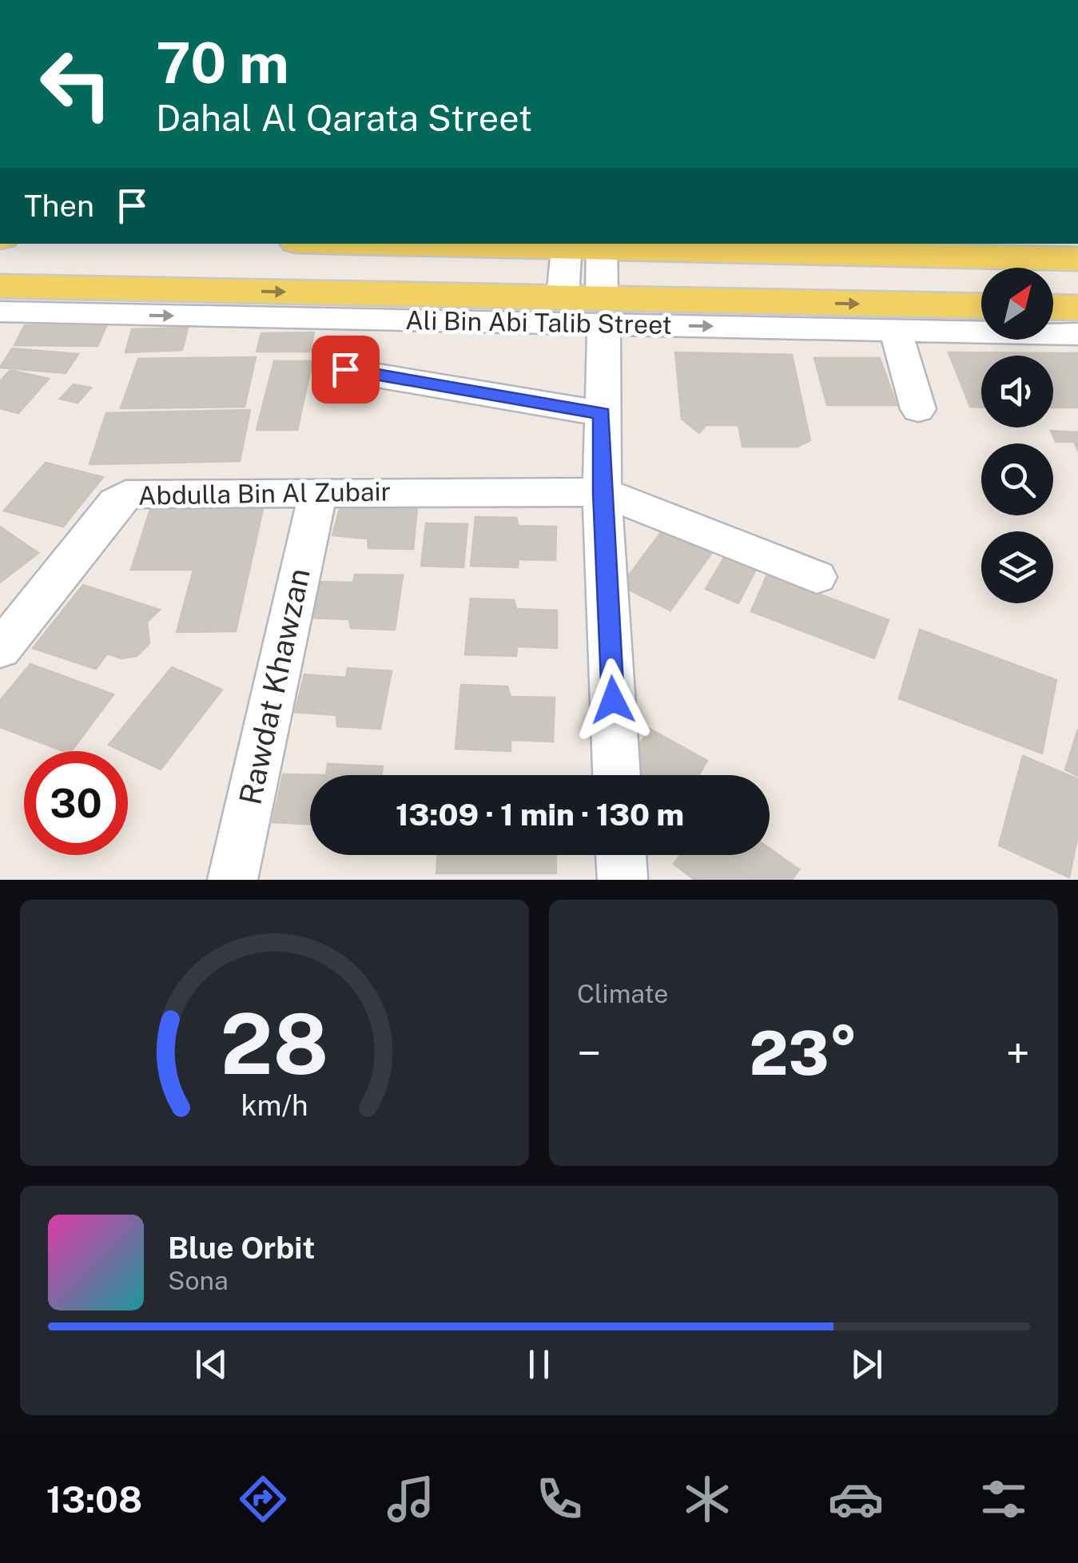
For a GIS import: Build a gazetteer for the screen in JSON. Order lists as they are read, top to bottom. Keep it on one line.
{"streets":{"main road":["Ali Bin Abi Talib Street"],"street":["Abdulla Bin Al Zubair","Rawdat Khawzan"]},"crossings":[["Abdulla Bin Al Zubair","Rawdat Khawzan"]],"north":"top right","page":{"turn":["70 m","Dahal Al Qarata Street"],"then":"Then","limit":"30","trip":"13:09 · 1 min · 130 m","tile":"Climate","heat":["−","23°","+"],"song":["Blue Orbit","Sona"],"tabs":"13:08","gauge":["28","km/h"]}}
